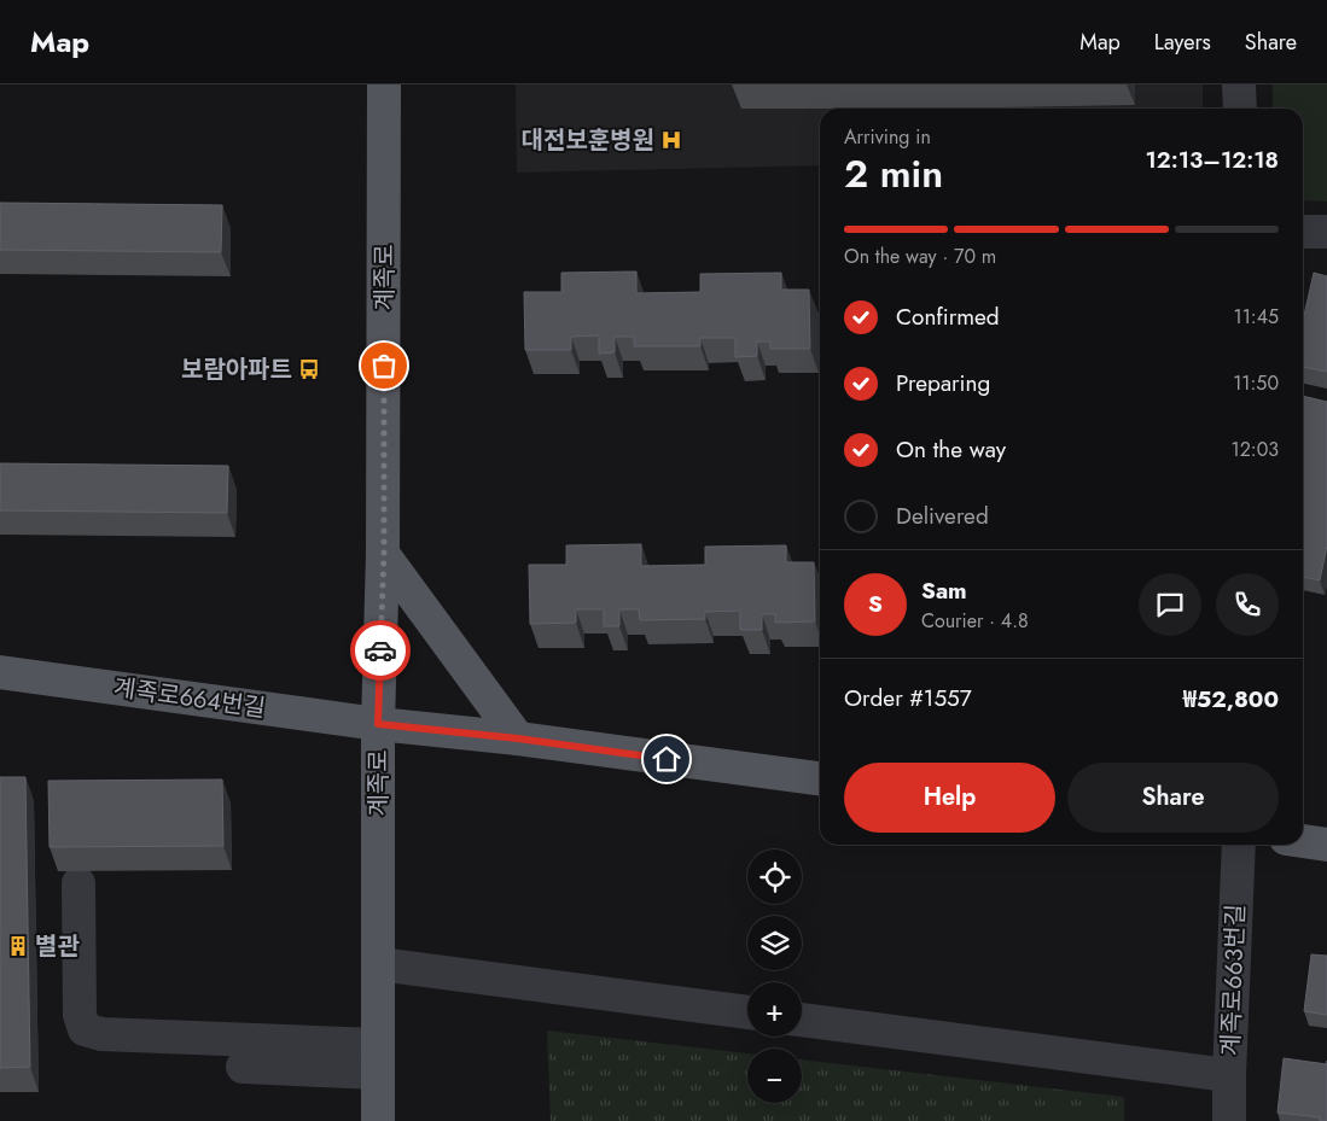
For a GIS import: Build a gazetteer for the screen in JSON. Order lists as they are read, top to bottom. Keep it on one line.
{"streets":{"main road":["계족로","계족로664번길"],"street":["계족로663번길"]},"crossings":[["계족로","계족로664번길"]],"places":{"hospital":["대전보훈병원"],"bus stop":["보람아파트"],"building":["별관"]},"page":{"header":"Map","nav":["Map","Layers","Share"],"heading":["2 min","Arriving in","12:13–12:18"],"panel":["Sam","Courier · 4.8","Order #1557","₩52,800"],"bar":"On the way · 70 m","list":[["Confirmed","11:45"],["Preparing","11:50"],["On the way","12:03"],"Delivered"],"round":"S","buttons":["Help","Share"],"map_buttons":["+","−"]}}
